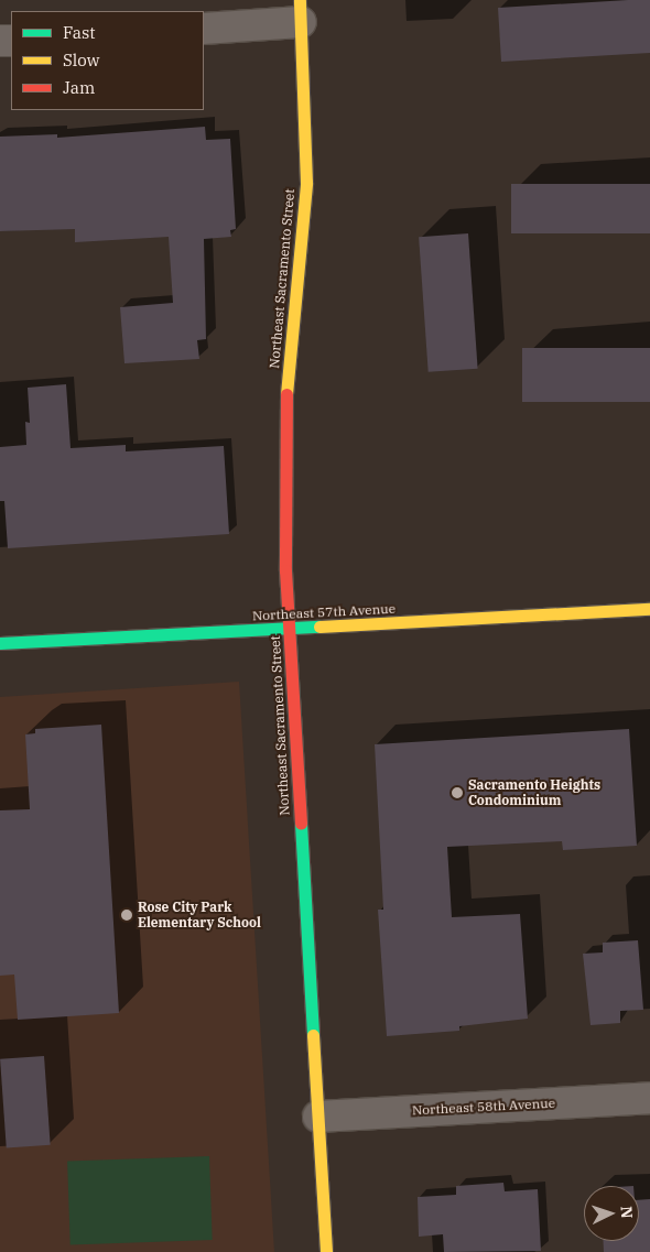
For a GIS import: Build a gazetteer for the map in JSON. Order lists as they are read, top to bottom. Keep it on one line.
{"streets":{"street":["Northeast Sacramento Street","Northeast 57th Avenue","Northeast 58th Avenue"]},"crossings":[["Northeast Sacramento Street","Northeast 57th Avenue"],["Northeast Sacramento Street","Northeast 58th Avenue"]],"places":["Sacramento Heights Condominium","Rose City Park Elementary School"],"legend":["Fast","Slow","Jam"],"north":"right"}
